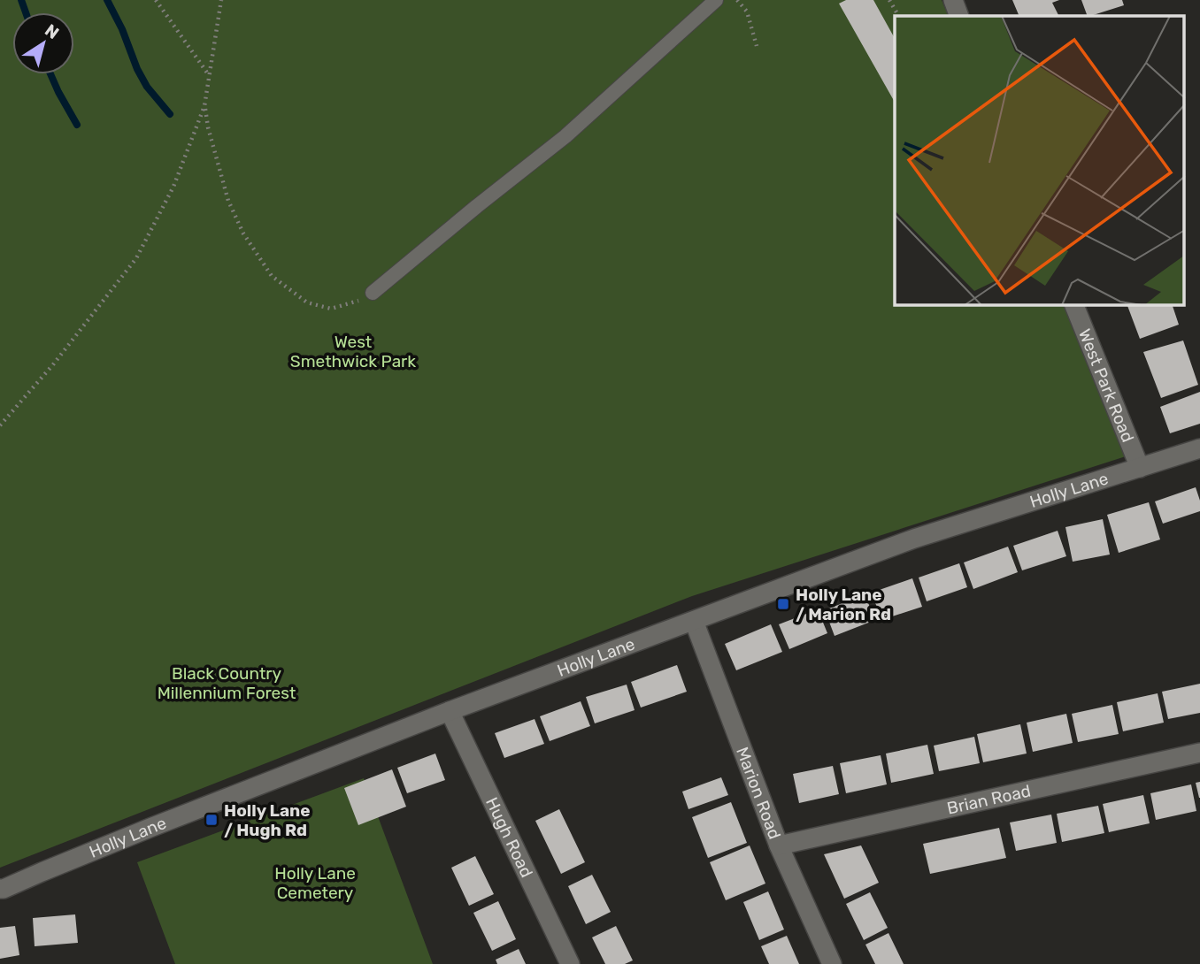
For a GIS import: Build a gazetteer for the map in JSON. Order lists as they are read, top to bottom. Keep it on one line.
{"streets":{"street":["West Park Road","Holly Lane","Marion Road","Brian Road","Hugh Road"]},"crossings":[["West Park Road","Holly Lane"],["Holly Lane","Marion Road"],["Holly Lane","Hugh Road"],["Marion Road","Brian Road"]],"parks":["West Smethwick Park","Black Country Millennium Forest","Holly Lane Cemetery"],"places":{"transit":["Holly Lane / Marion Rd","Holly Lane / Hugh Rd"]},"north":"top right"}
